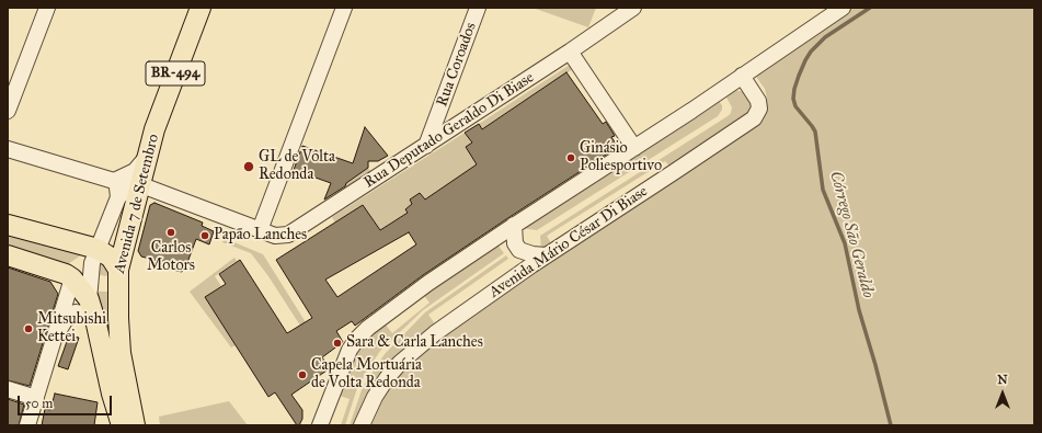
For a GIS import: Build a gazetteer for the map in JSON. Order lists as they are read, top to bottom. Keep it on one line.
{"streets":{"main road":["BR-494","Avenida 7 de Setembro"],"street":["Rua Coroados","Rua Deputado Geraldo Di Biase","Avenida Mário César Di Biase"]},"crossings":[["Rua Coroados","Rua Deputado Geraldo Di Biase"],["Rua Deputado Geraldo Di Biase","Avenida 7 de Setembro"]],"water":["Córrego São Geraldo"],"places":["Ginásio Poliesportivo","GL de Volta Redonda","Carlos Motors","Papão Lanches","Mitsubishi Kettei","Sara & Carla Lanches","Capela Mortuária de Volta Redonda"],"scale_bar":"50 m","north":"top"}
